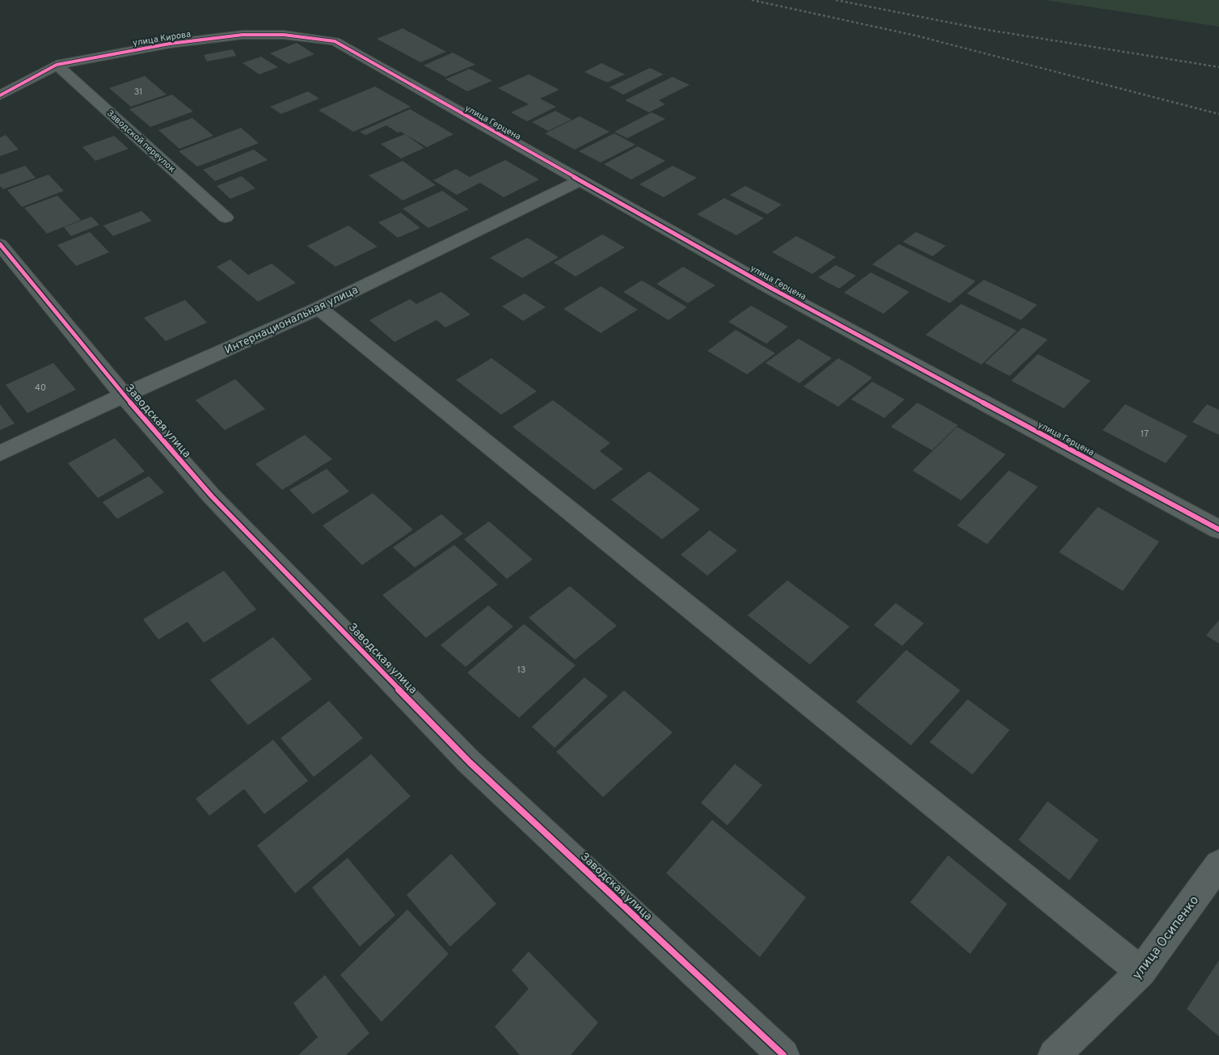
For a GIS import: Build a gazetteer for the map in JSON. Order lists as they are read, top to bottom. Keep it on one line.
{"streets":{"street":["улица Кирова","улица Герцена","Заводской переулок","Интернациональная улица","Заводская улица","улица Осипенко"]},"crossings":[["улица Кирова","улица Герцена"],["улица Кирова","Заводской переулок"],["улица Герцена","Интернациональная улица"],["Интернациональная улица","Заводская улица"]],"house_numbers":["31","40","17","13"]}
